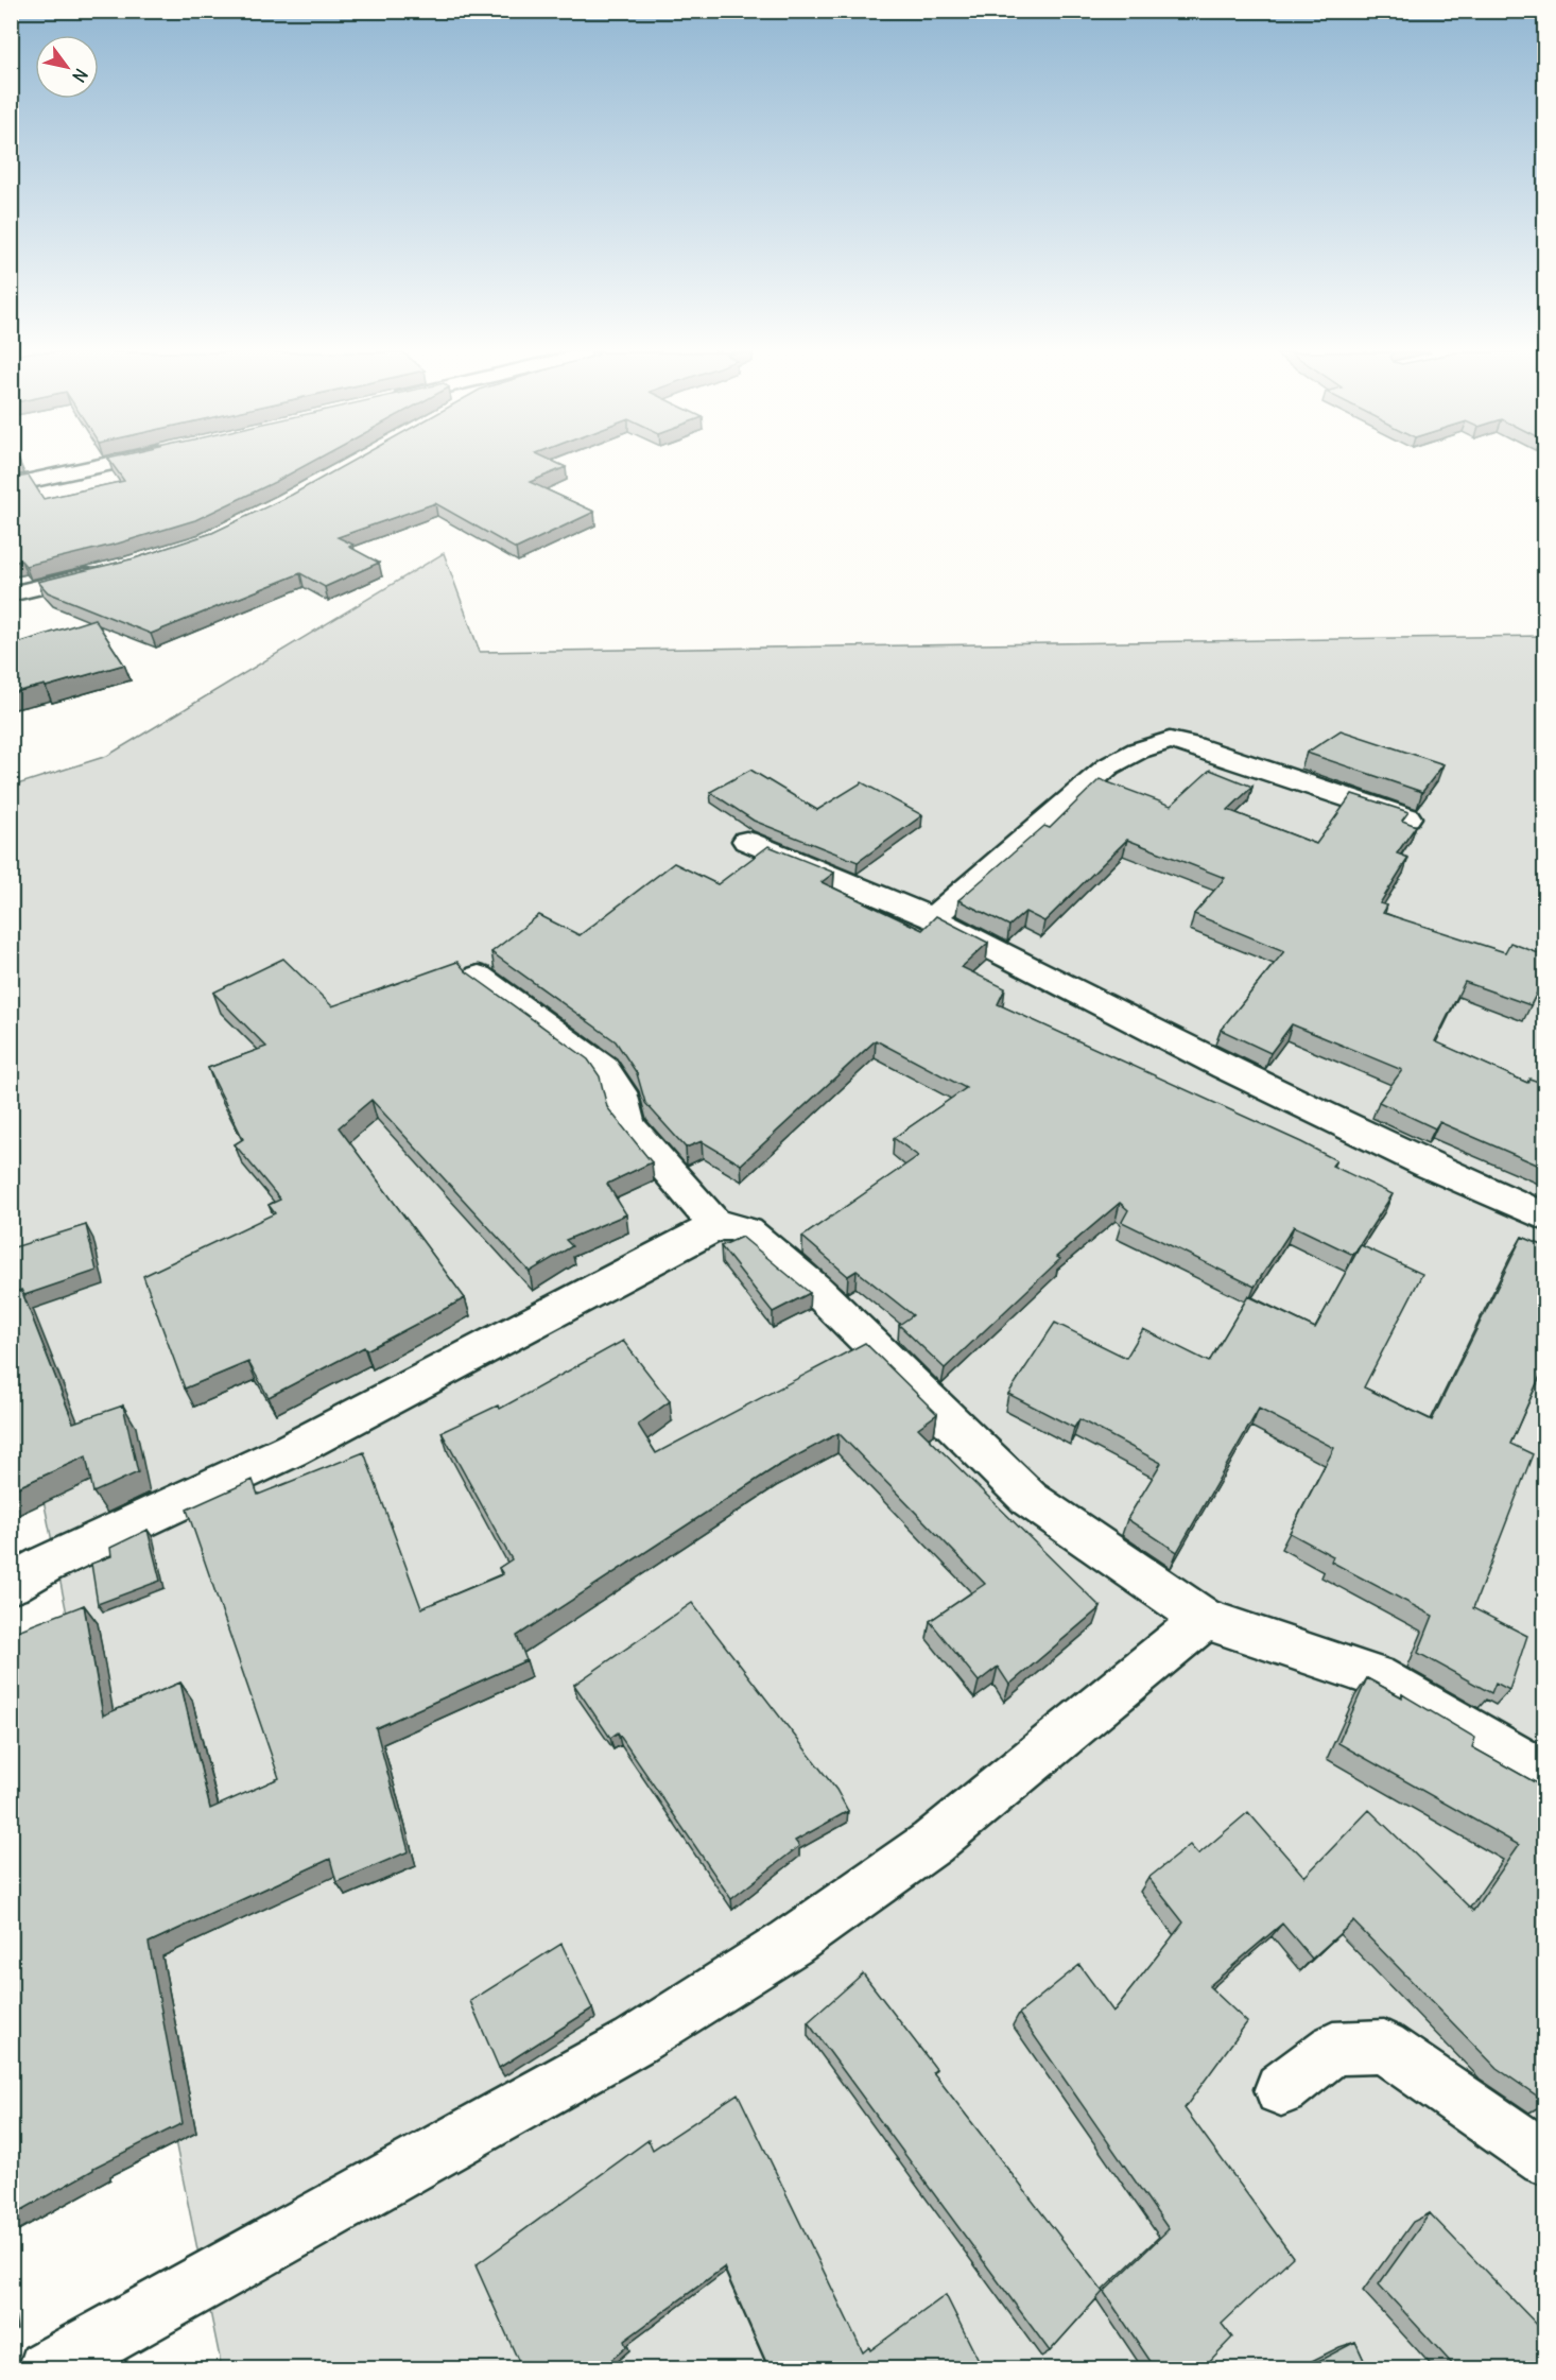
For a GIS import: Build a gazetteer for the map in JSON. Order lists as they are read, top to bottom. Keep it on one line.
{"north":"bottom right"}
